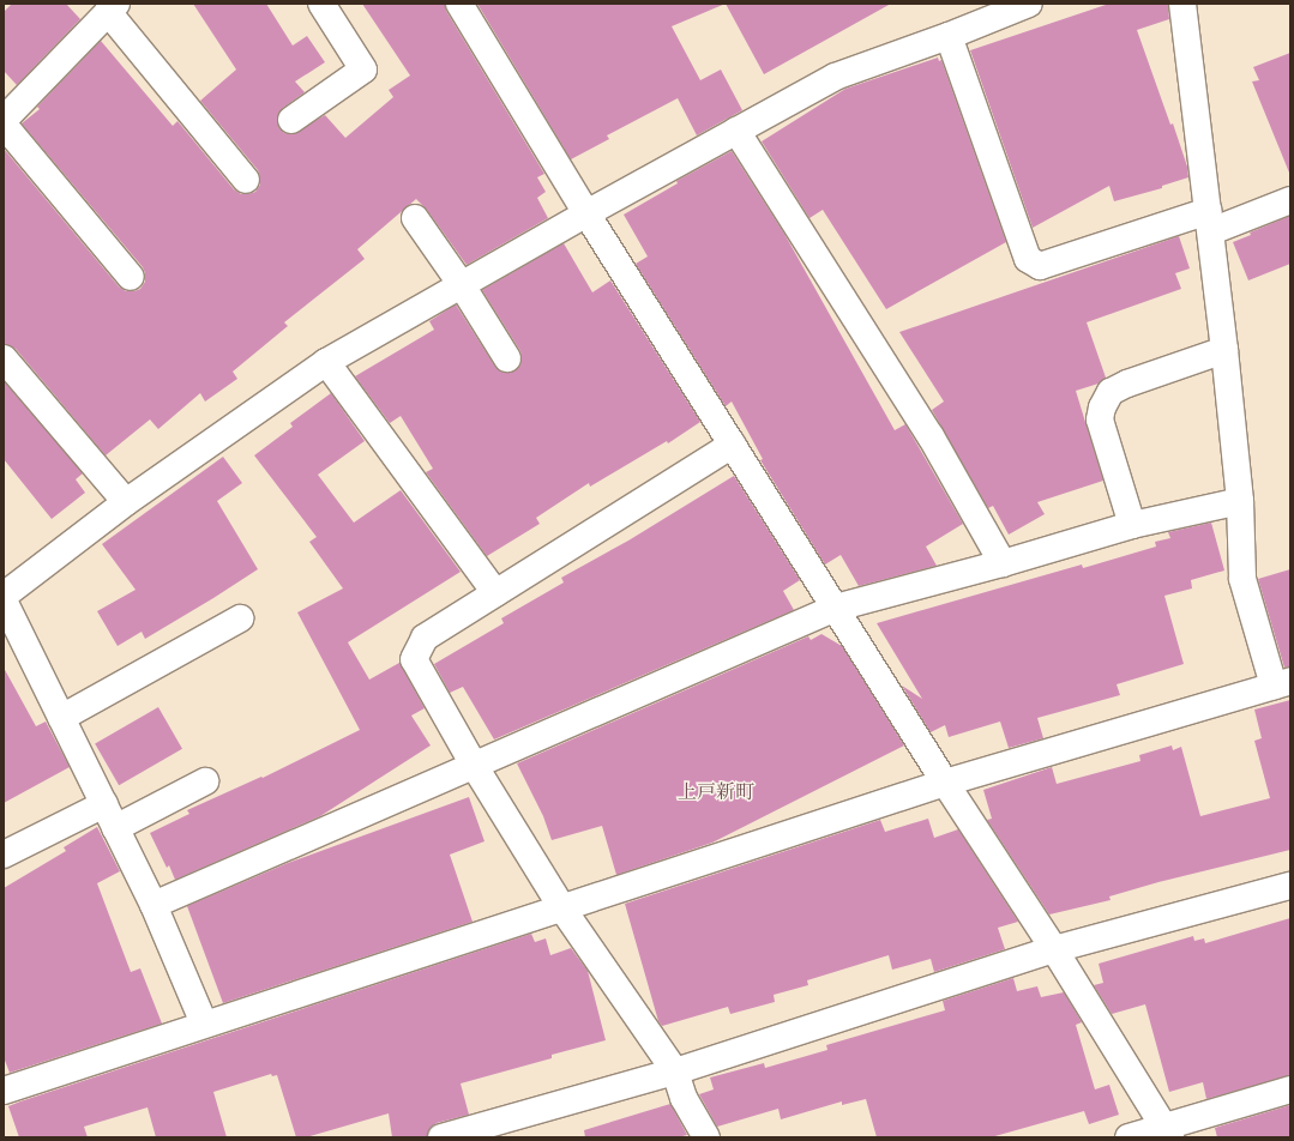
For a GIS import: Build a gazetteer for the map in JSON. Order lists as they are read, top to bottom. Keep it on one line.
{"districts":["上戸新町"]}
